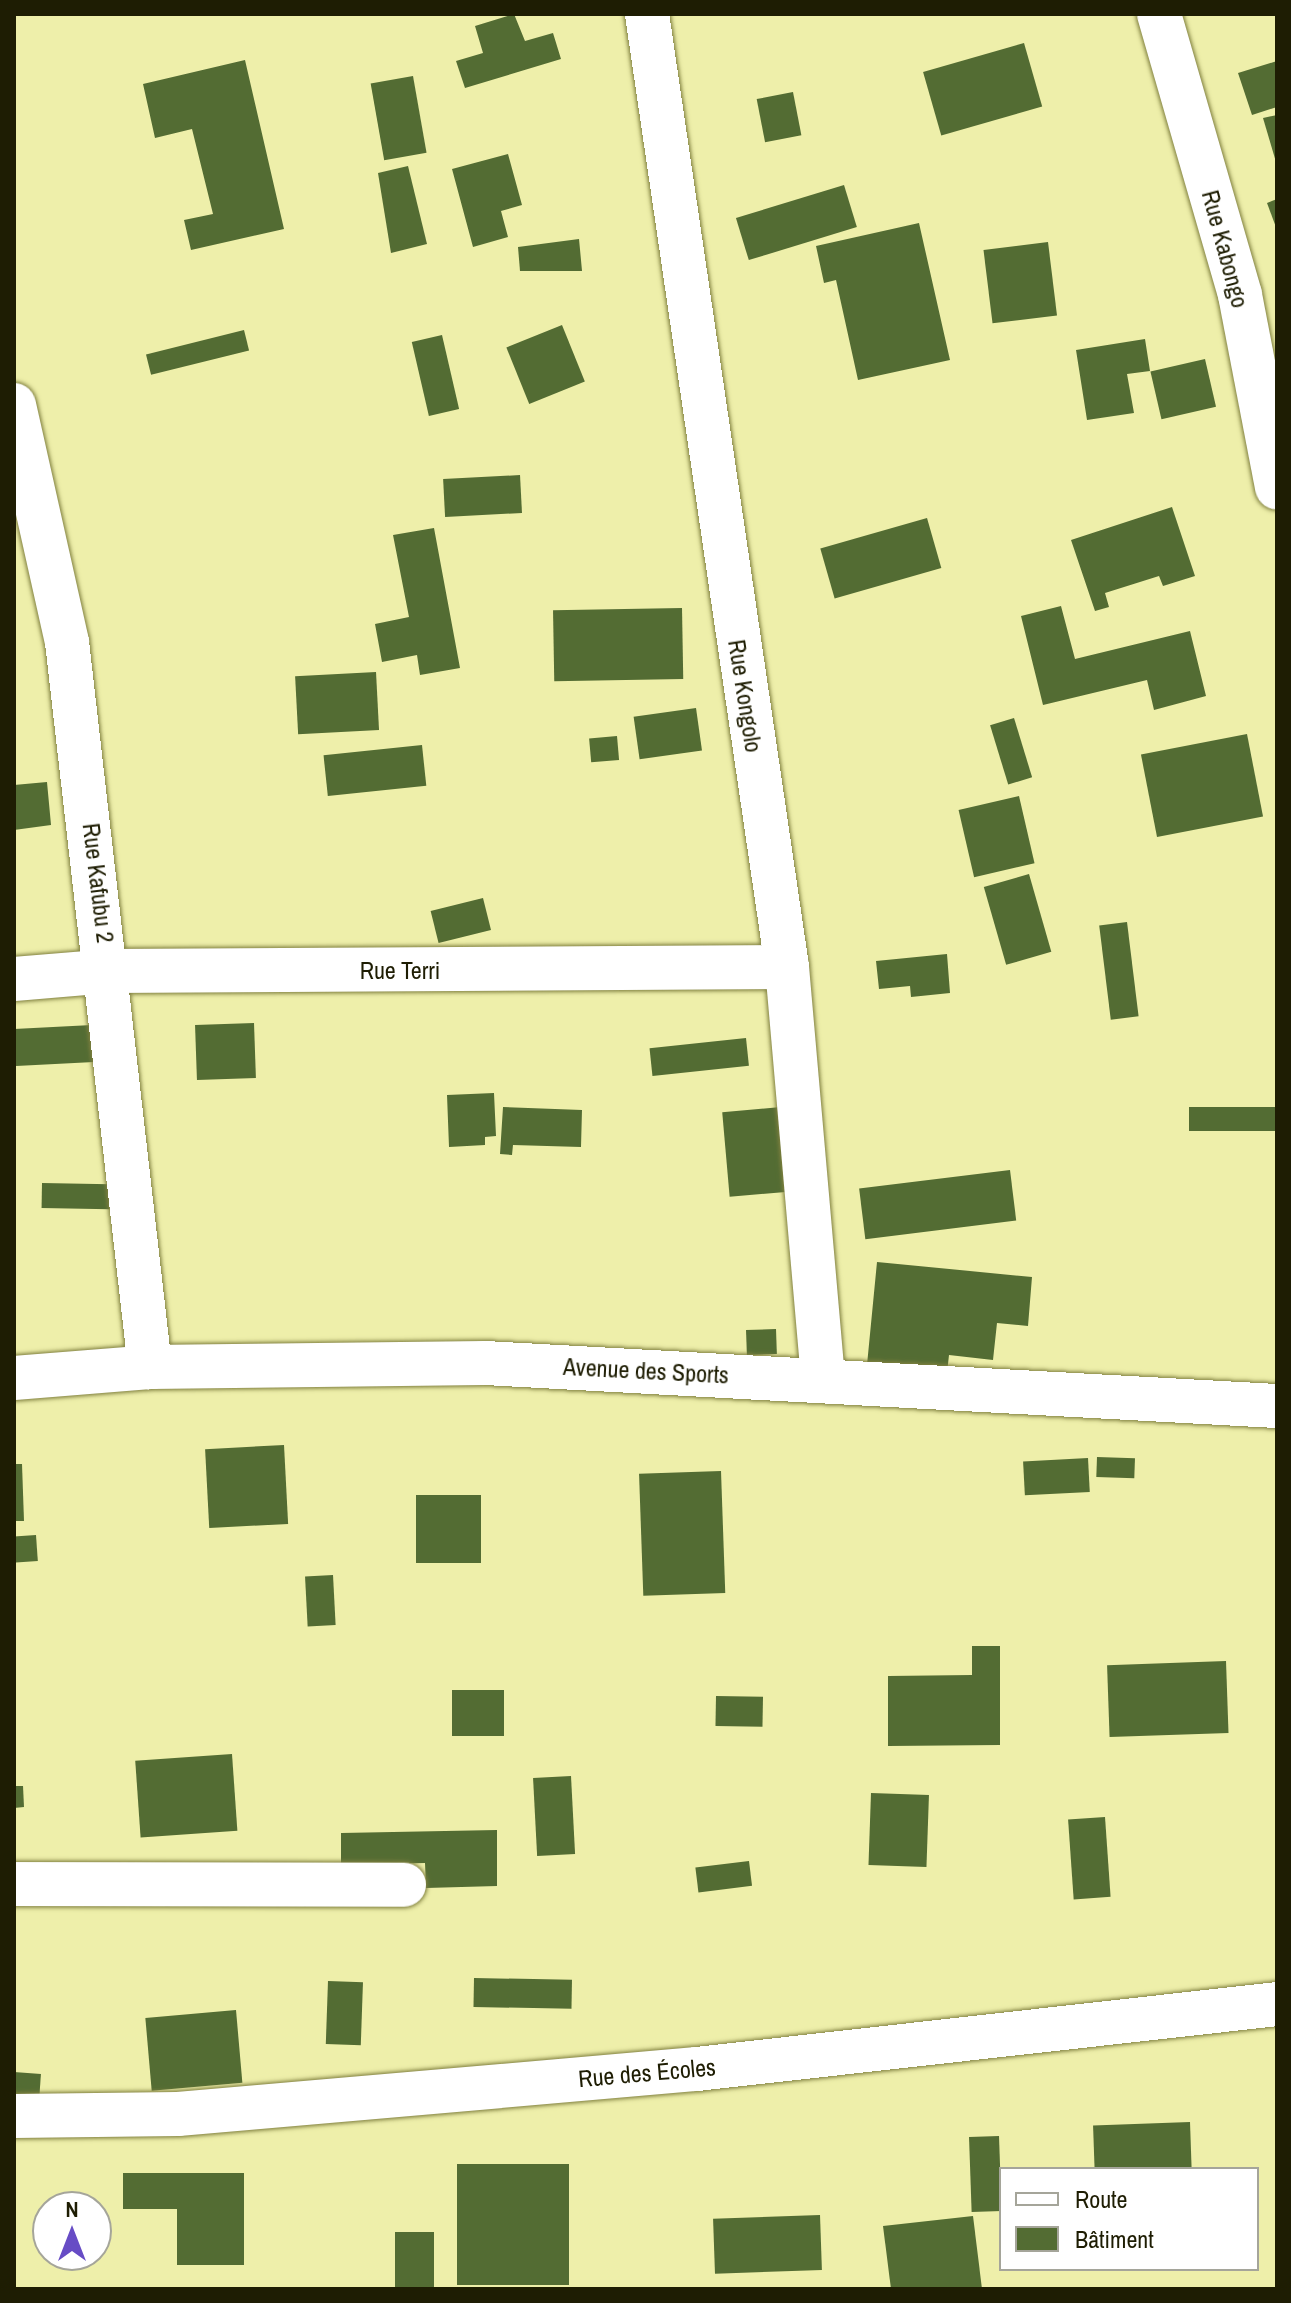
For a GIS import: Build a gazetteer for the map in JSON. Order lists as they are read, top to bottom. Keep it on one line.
{"streets":{"street":["Rue Kabongo","Rue Kongolo","Rue Kafubu 2","Rue Terri","Avenue des Sports","Rue des Écoles"]},"crossings":[["Rue Kongolo","Rue Terri"],["Rue Kongolo","Avenue des Sports"],["Rue Kafubu 2","Rue Terri"],["Rue Kafubu 2","Avenue des Sports"]],"legend":["Route","Bâtiment"],"north":"top"}
